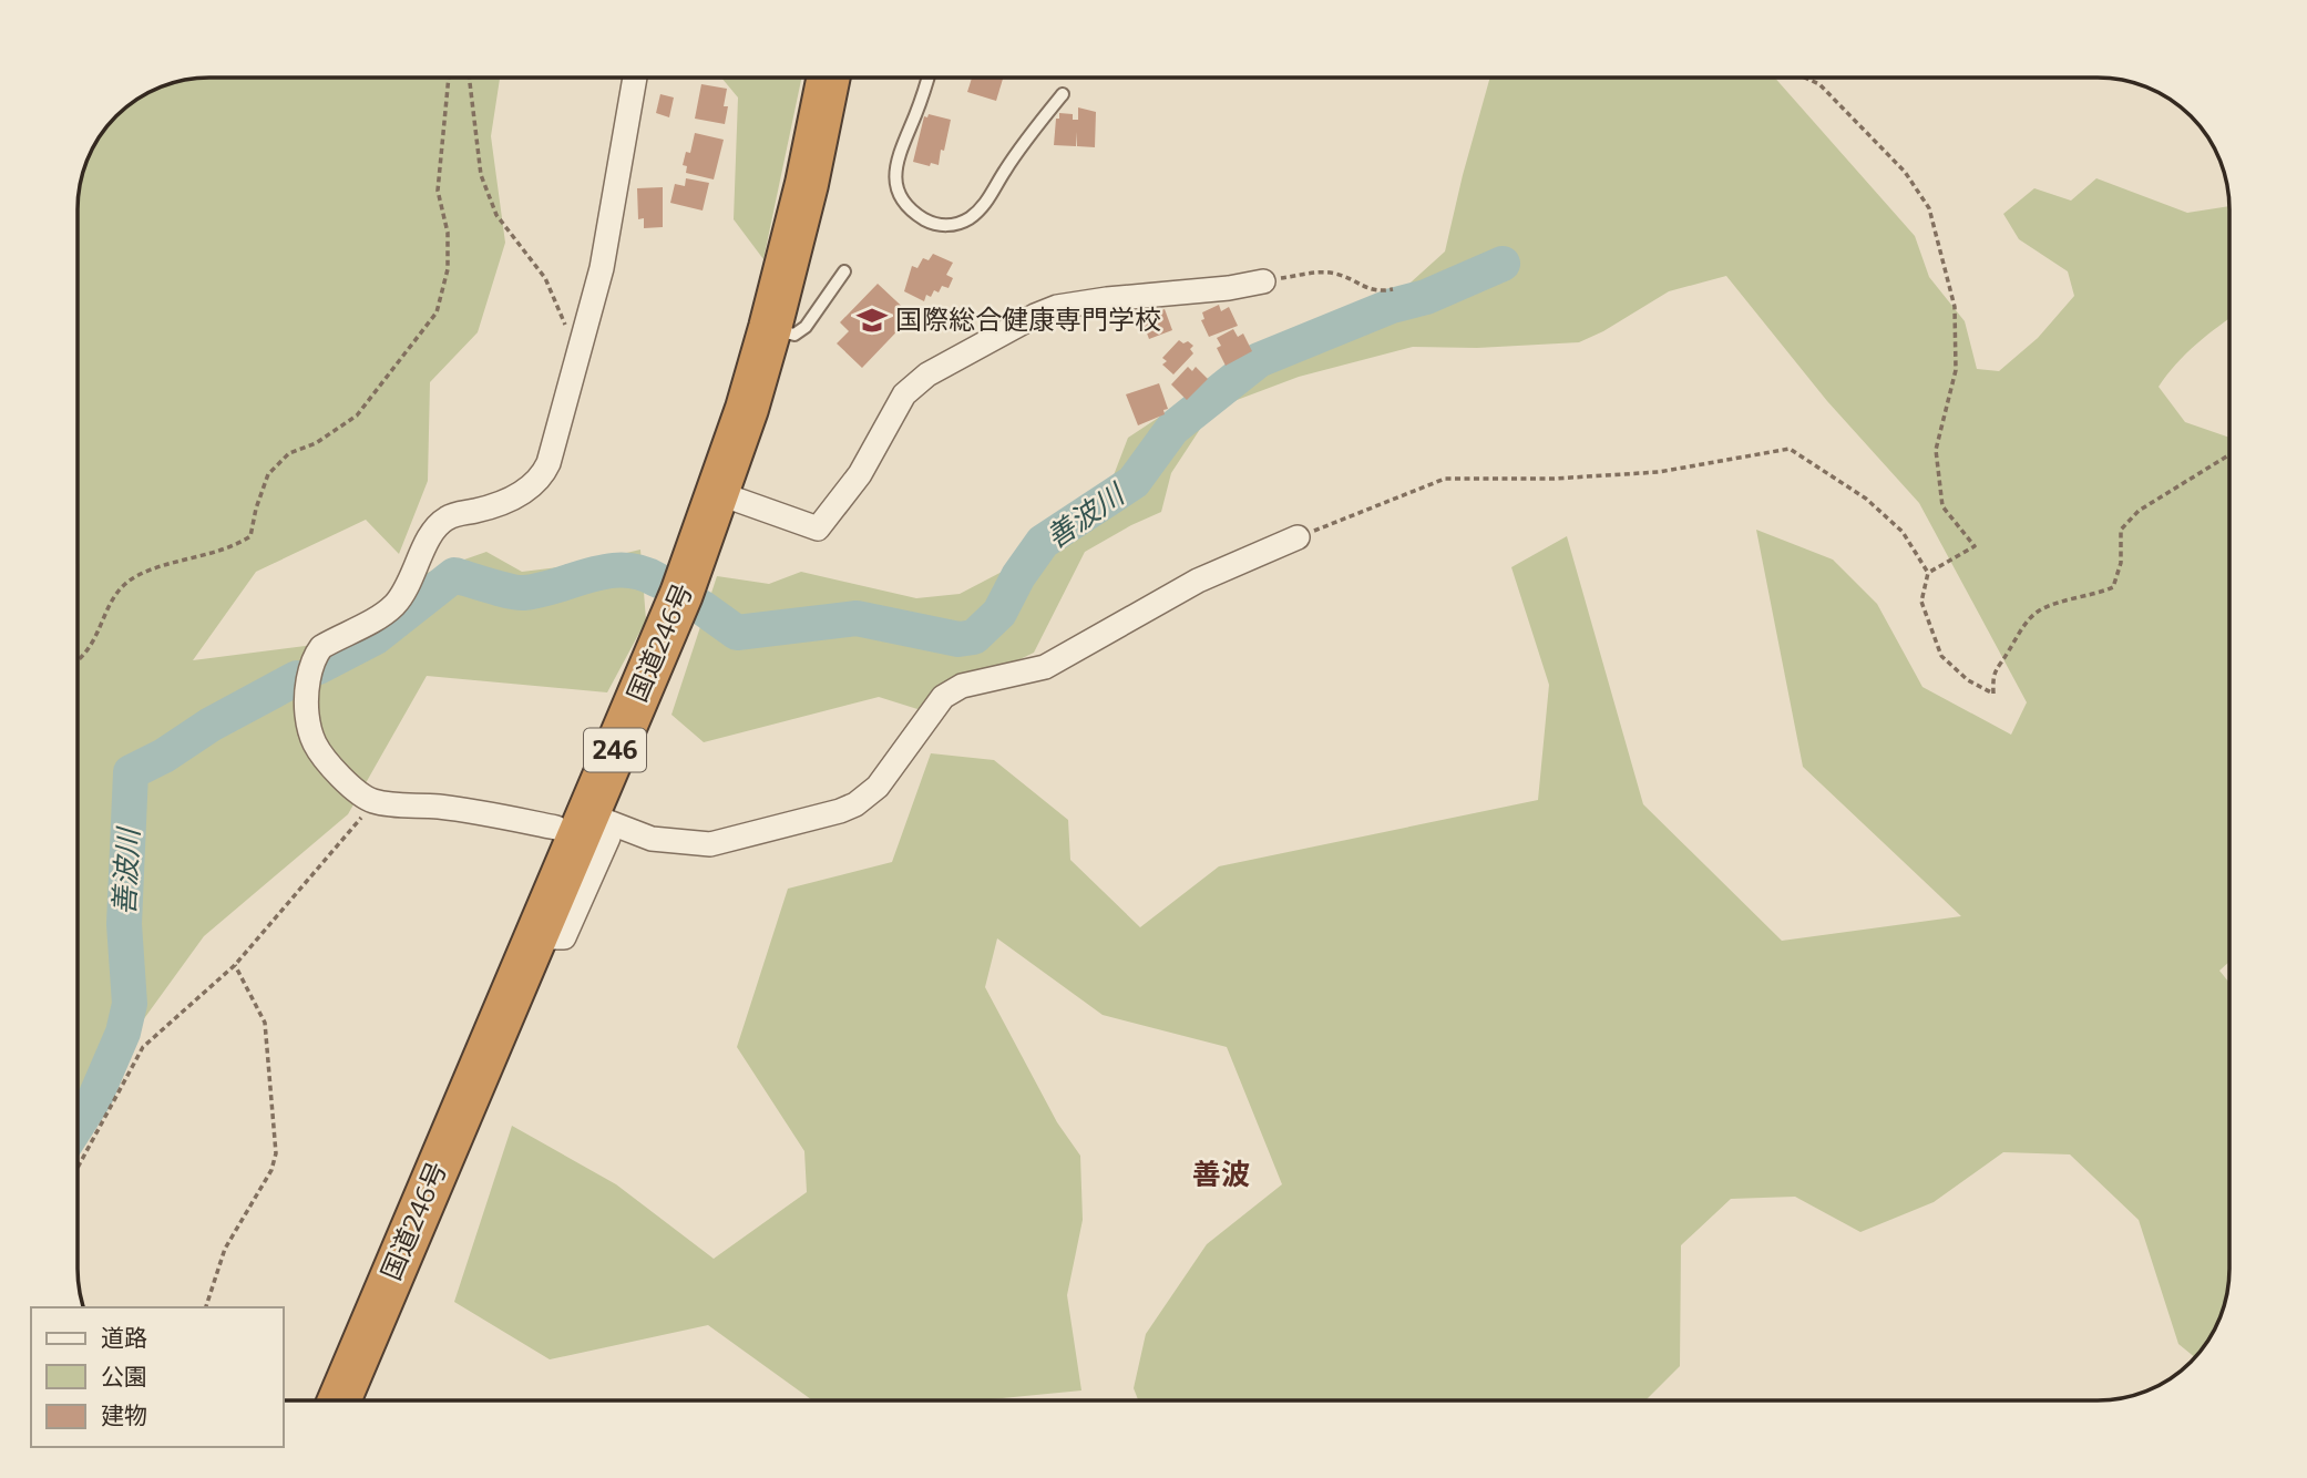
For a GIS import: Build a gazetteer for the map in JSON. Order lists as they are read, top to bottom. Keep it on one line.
{"streets":{"highway":["国道246号","246"]},"districts":["善波"],"water":["善波川"],"places":{"school or university":["国際総合健康専門学校"]},"legend":["道路","公園","建物"]}
